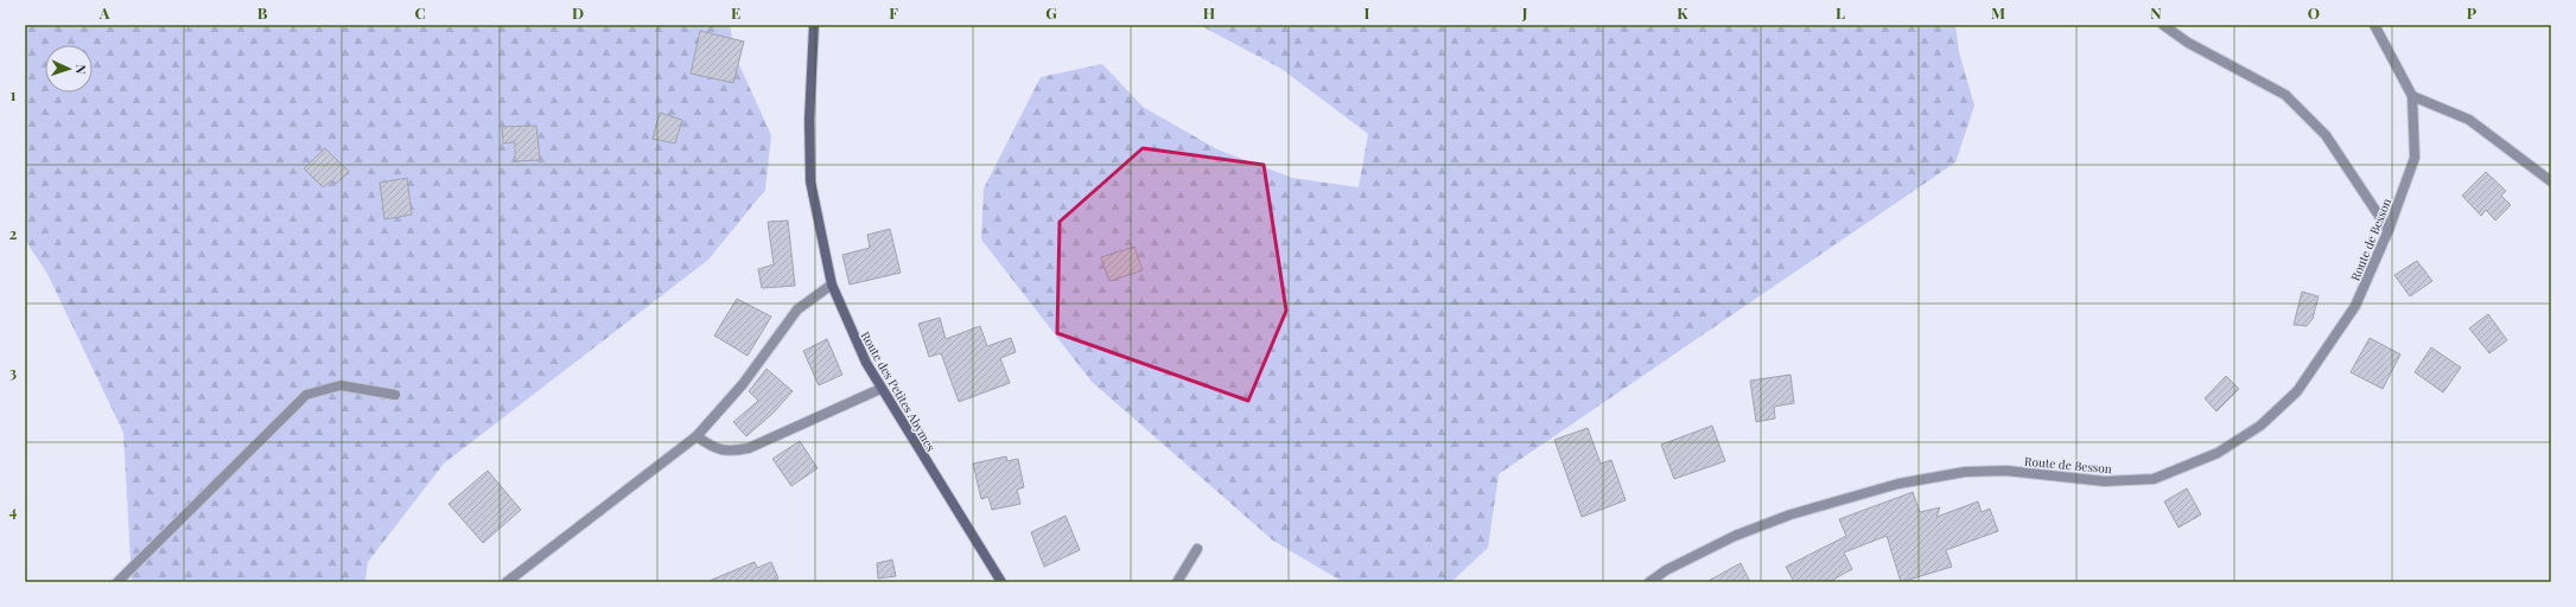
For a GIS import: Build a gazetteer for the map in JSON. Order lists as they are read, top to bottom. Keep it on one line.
{"streets":{"main road":["Route des Petites Abymes"],"street":["Route de Besson"]},"north":"right","grid":{"columns":["A","B","C","D","E","F","G","H","I","J","K","L","M","N","O","P"],"rows":["1","2","3","4"]}}
